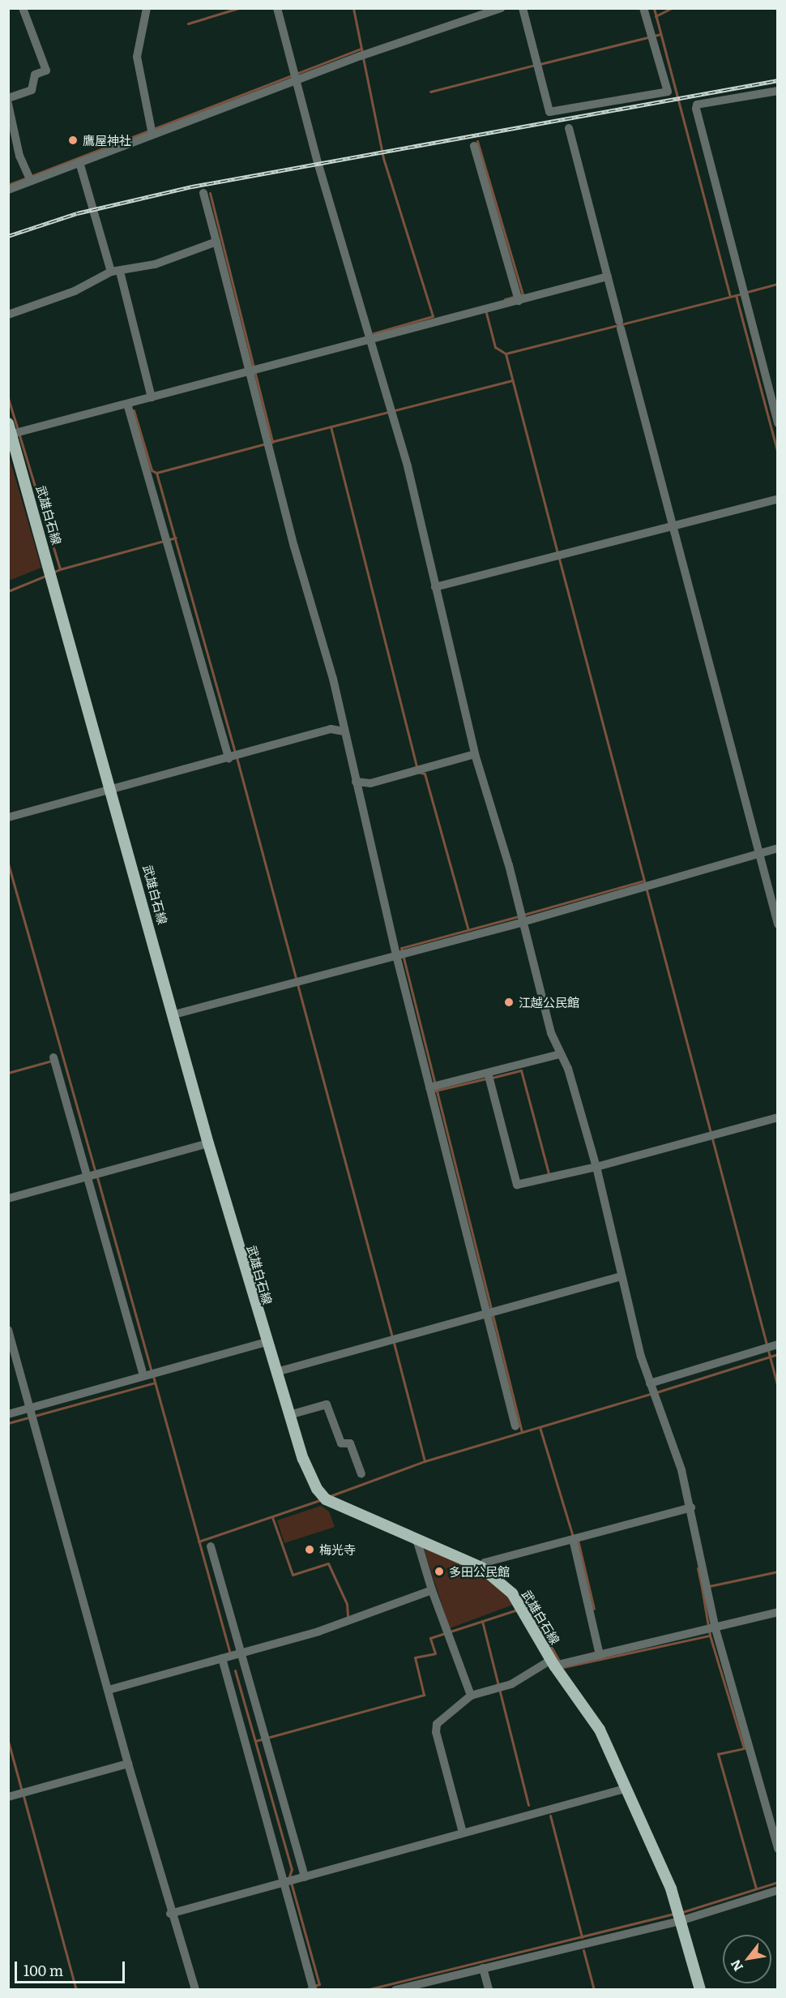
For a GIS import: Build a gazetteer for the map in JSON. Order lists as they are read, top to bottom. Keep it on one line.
{"streets":{"main road":["武雄白石線"]},"places":["鷹屋神社","江越公民館","梅光寺","多田公民館"],"scale_bar":"100 m","north":"bottom left"}
